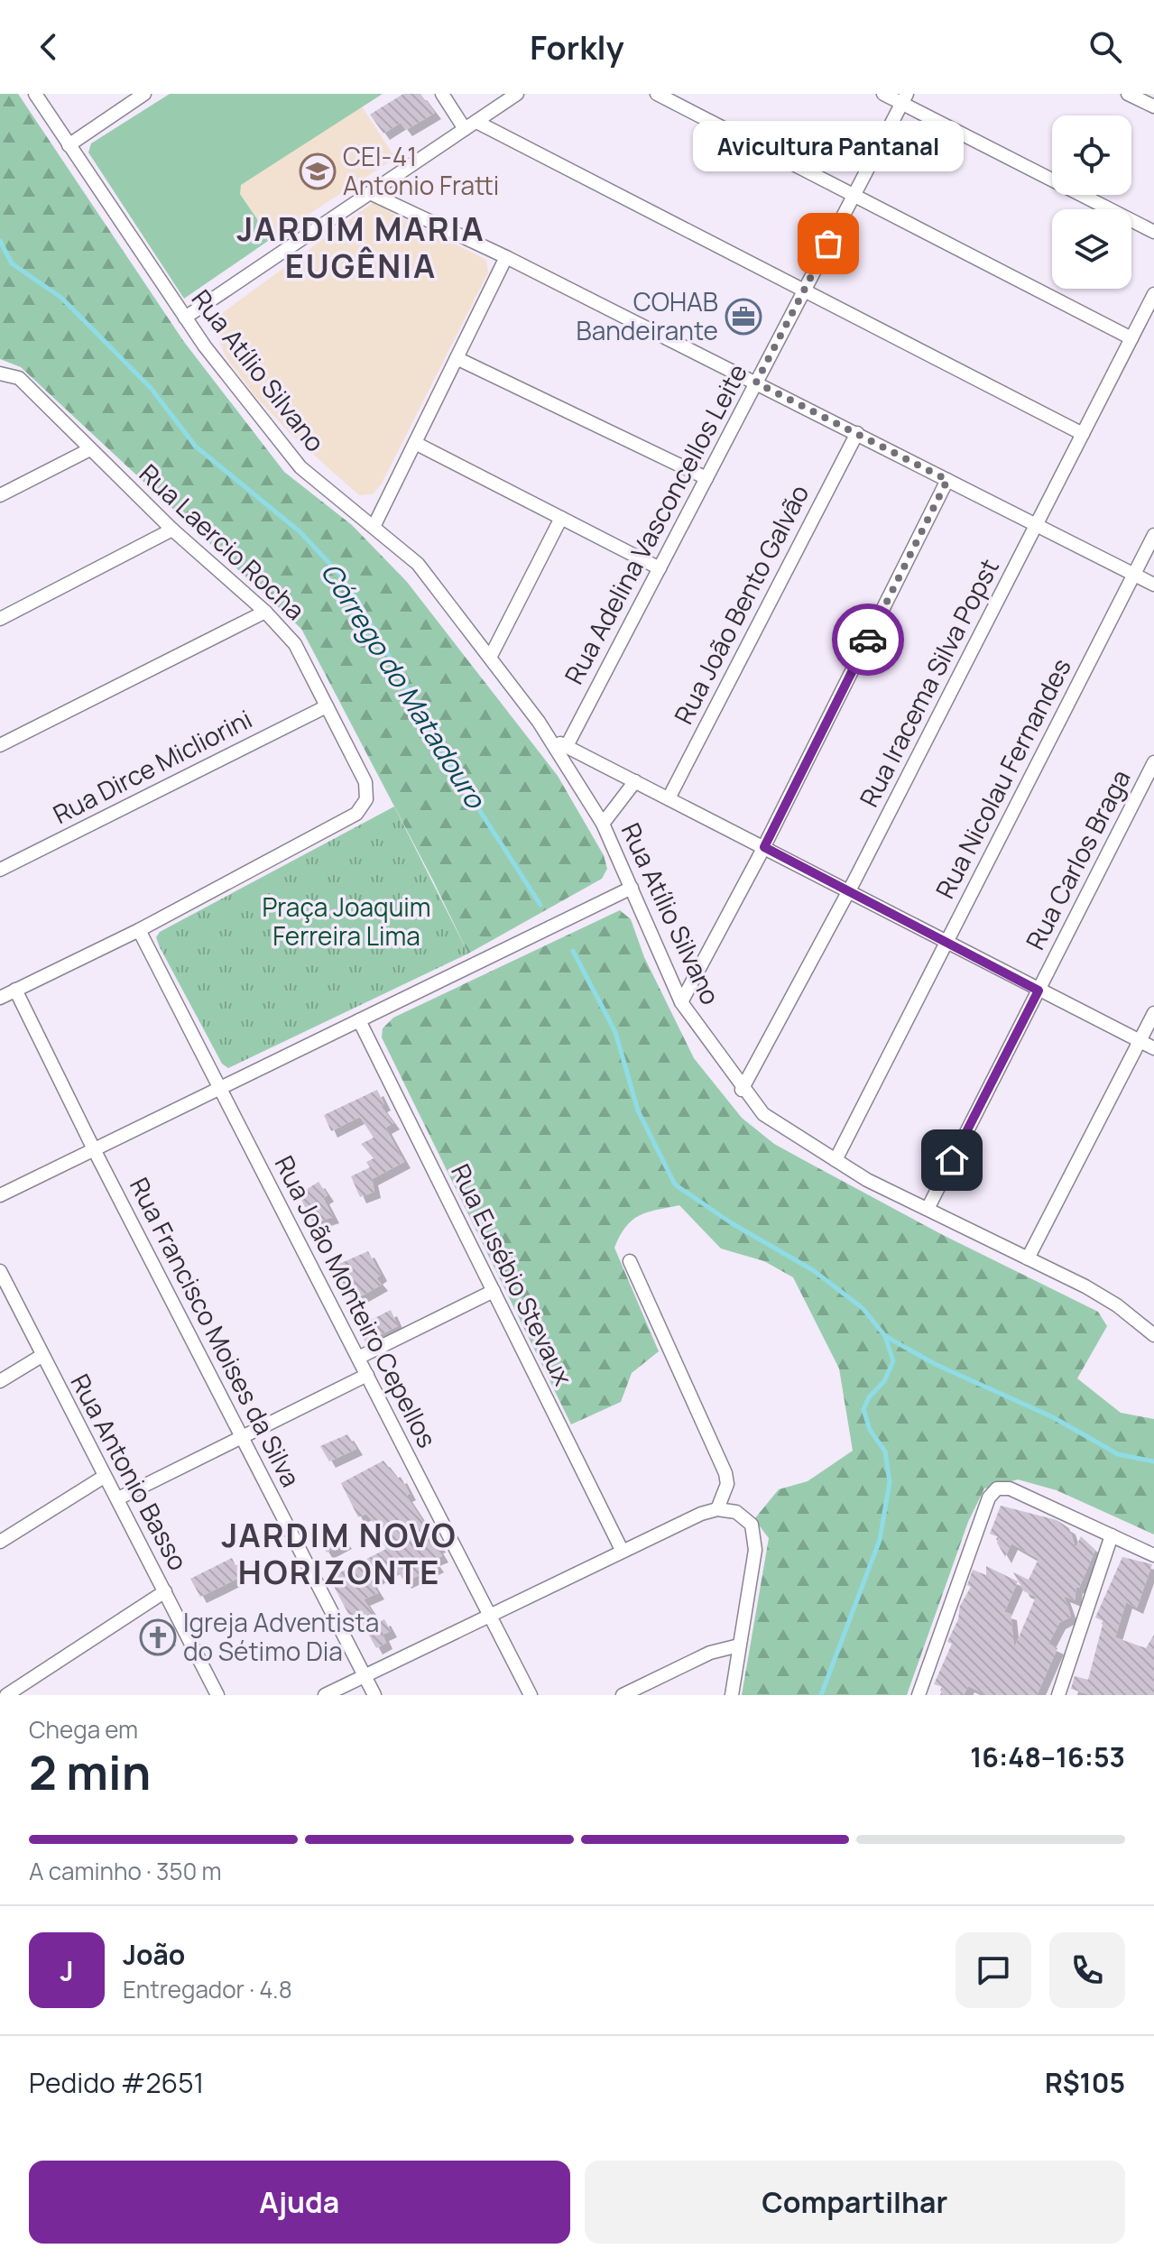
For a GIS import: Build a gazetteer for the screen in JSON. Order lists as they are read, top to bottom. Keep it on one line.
{"streets":{"street":["Rua Atílio Silvano","Rua Adelina Vasconcellos Leite","Rua Laercio Rocha","Rua João Bento Galvão","Rua Iracema Silva Popst","Rua Dirce Micliorini","Rua Nicolau Fernandes","Rua Carlos Braga","Rua Eusébio Stevaux","Rua João Monteiro Cepellos","Rua Francisco Moises da Silva","Rua Antonio Basso"]},"crossings":[["Rua Atílio Silvano","Rua Iracema Silva Popst"],["Rua Atílio Silvano","Rua Nicolau Fernandes"],["Rua Atílio Silvano","Rua Carlos Braga"],["Rua Laercio Rocha","Rua Dirce Micliorini"],["Rua Laercio Rocha","Rua João Monteiro Cepellos"],["Rua Laercio Rocha","Rua Francisco Moises da Silva"]],"districts":["JARDIM MARIA EUGÊNIA","JARDIM NOVO HORIZONTE"],"water":["Córrego do Matadouro"],"parks":["Praça Joaquim Ferreira Lima"],"places":{"school or university":["CEI-41 Antonio Fratti"],"other":["Avicultura Pantanal"],"office":["COHAB Bandeirante"],"church":["Igreja Adventista do Sétimo Dia"]},"page":{"header":"Forkly","bubble":"Avicultura Pantanal","heading":["2 min","Chega em","16:48–16:53"],"panel":["João","Entregador · 4.8","Pedido #2651","R$105"],"bar":"A caminho · 350 m","round":"J","buttons":["Ajuda","Compartilhar"]}}
